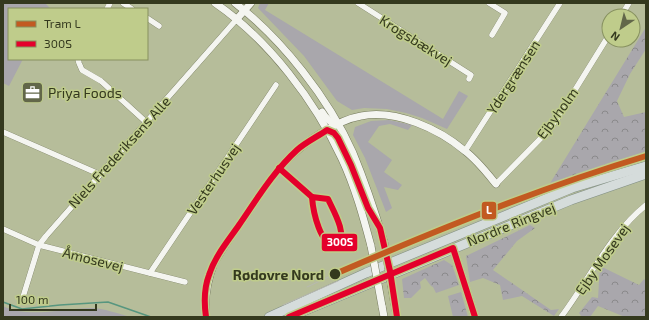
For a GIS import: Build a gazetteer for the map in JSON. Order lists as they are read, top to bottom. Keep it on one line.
{"streets":{"main road":["Nordre Ringvej"],"street":["Krogsbækvej","Ydergrænsen","Ejbyholm","Niels Frederiksens Alle","Vesterhusvej","Åmosevej","Ejby Mosevej"]},"crossings":[["Niels Frederiksens Alle","Åmosevej"],["Vesterhusvej","Åmosevej"]],"places":{"office":["Priya Foods"],"other":["Rødovre Nord"]},"lines":["transit line 300S","tram line L"],"legend":["Tram L","300S"],"scale_bar":"100 m","north":"bottom left"}
